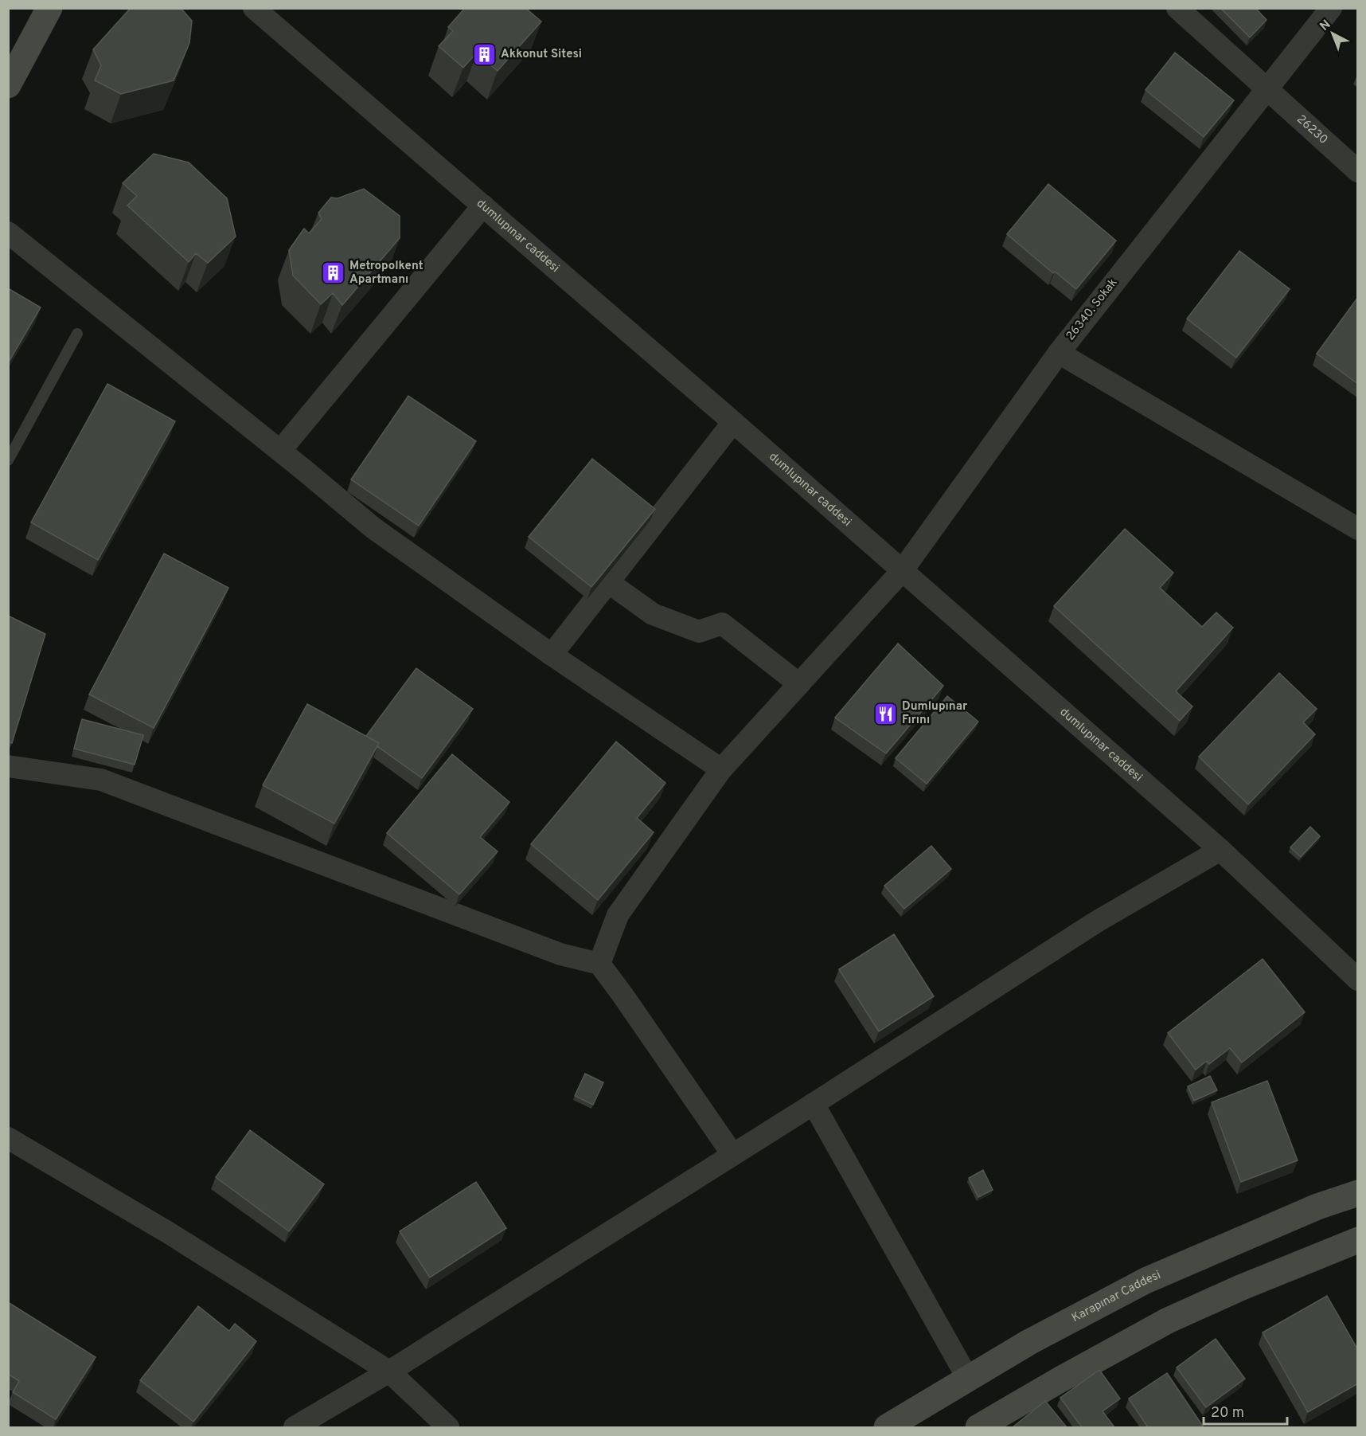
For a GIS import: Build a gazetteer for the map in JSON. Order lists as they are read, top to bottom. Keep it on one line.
{"streets":{"main road":["Karapınar Caddesi"],"street":["26230","dumlupınar caddesi","26340. Sokak"]},"crossings":[["26230","26340. Sokak"]],"places":{"building":["Akkonut Sitesi","Metropolkent Apartmanı"],"restaurant":["Dumlupınar Fırını"]},"scale_bar":"20 m","north":"top left"}
